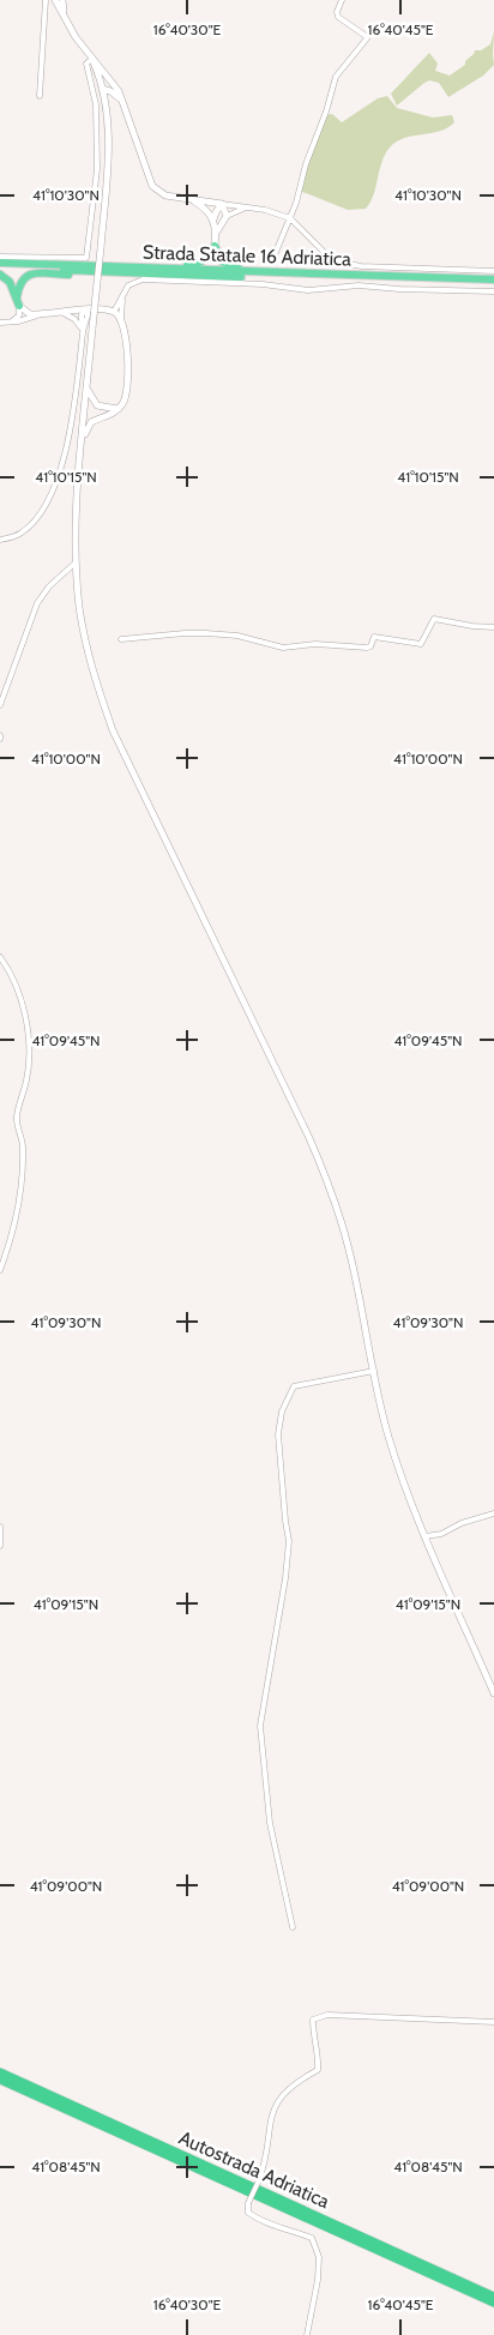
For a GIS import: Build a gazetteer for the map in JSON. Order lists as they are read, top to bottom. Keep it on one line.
{"streets":{"highway":["Strada Statale 16 Adriatica","Autostrada Adriatica"]},"coordinates":["16°40'30\"E","16°40'45\"E","41°10'30\"N","41°10'15\"N","41°10'00\"N","41°09'45\"N","41°09'30\"N","41°09'15\"N","41°09'00\"N","41°08'45\"N"]}
